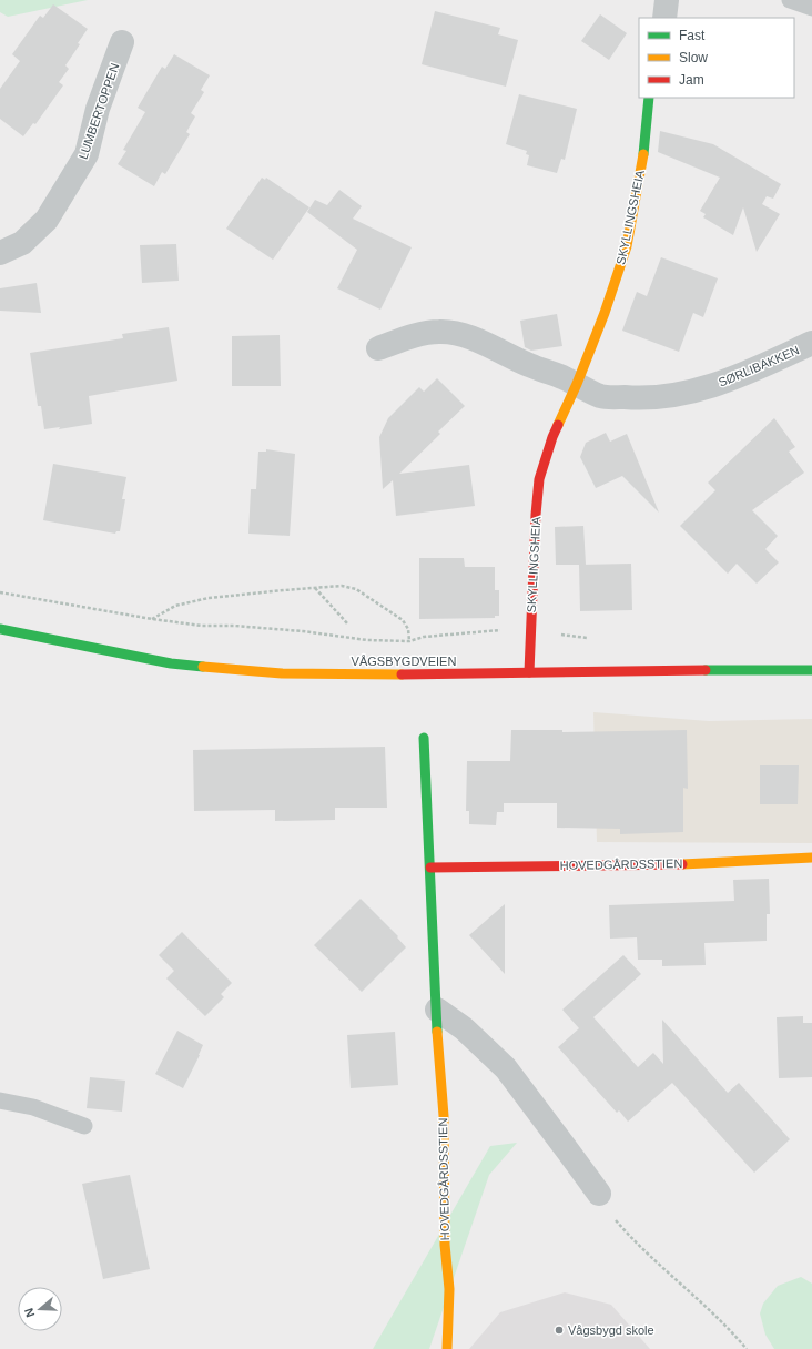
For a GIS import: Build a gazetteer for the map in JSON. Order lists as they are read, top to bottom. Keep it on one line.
{"streets":{"street":["LUMBERTOPPEN","SKYLLINGSHEIA","SØRLIBAKKEN","VÅGSBYGDVEIEN","HOVEDGÅRDSSTIEN"]},"crossings":[["SKYLLINGSHEIA","SØRLIBAKKEN"],["SKYLLINGSHEIA","VÅGSBYGDVEIEN"]],"places":["Vågsbygd skole"],"legend":["Fast","Slow","Jam"],"north":"left"}
